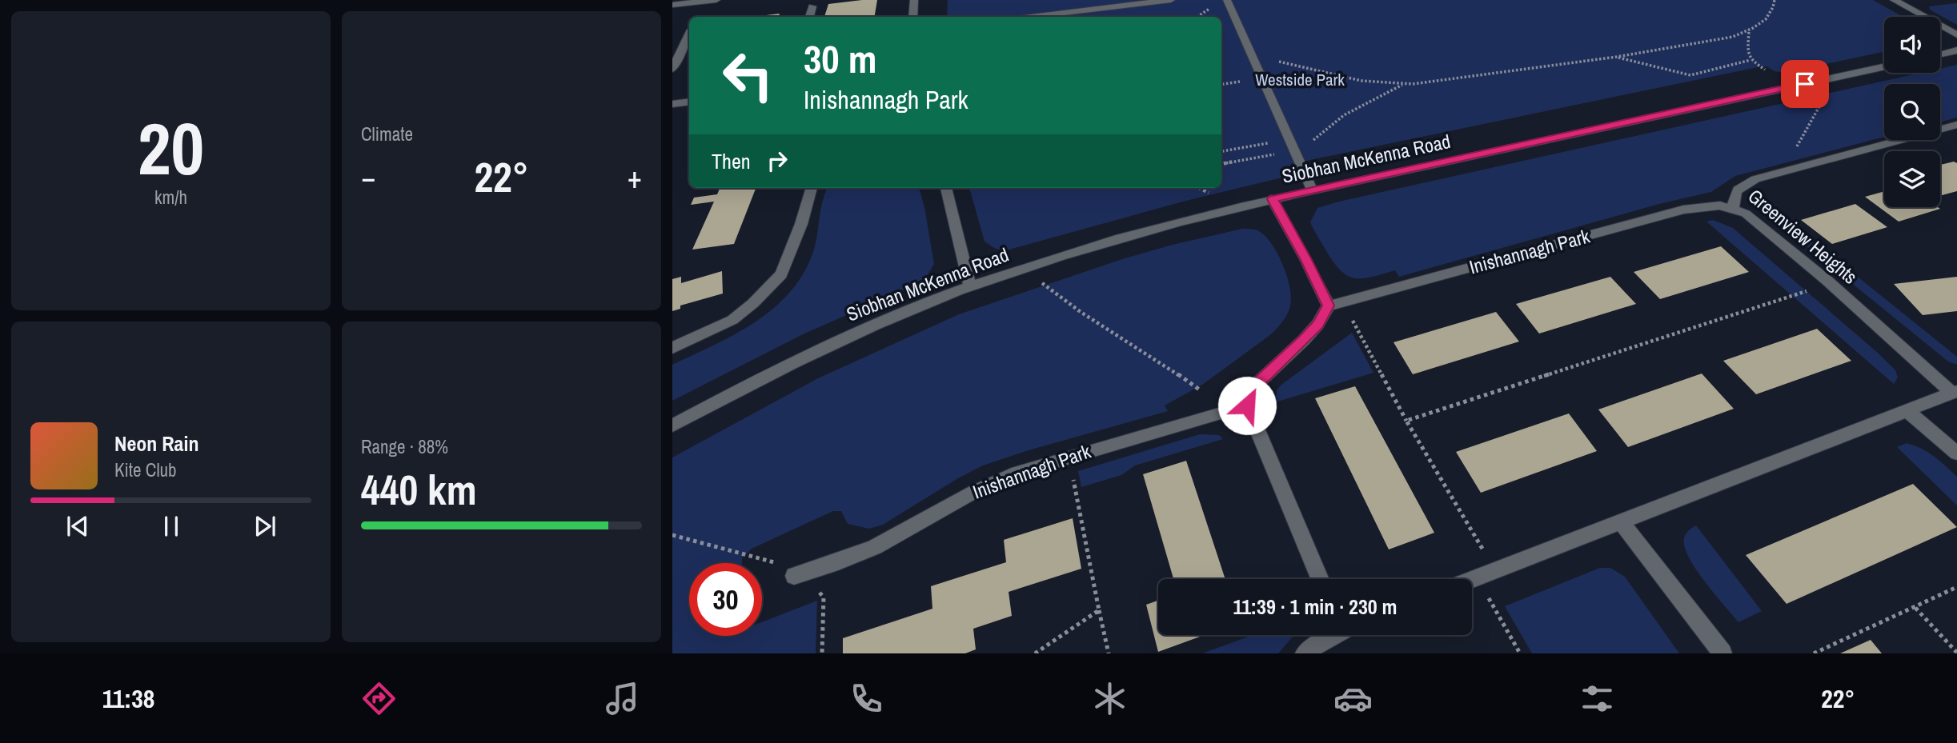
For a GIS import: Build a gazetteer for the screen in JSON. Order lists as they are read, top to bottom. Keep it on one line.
{"streets":{"street":["Siobhan McKenna Road","Greenview Heights","Inishannagh Park"]},"crossings":[["Greenview Heights","Inishannagh Park"]],"parks":["Westside Park"],"page":{"tile":[["20","km/h"],"Climate",["Range · 88%","440 km"]],"turn":["30 m","Inishannagh Park"],"then":"Then","heat":["−","22°","+"],"song":["Neon Rain","Kite Club"],"limit":"30","trip":"11:39 · 1 min · 230 m","tabs":["11:38","22°"]}}
